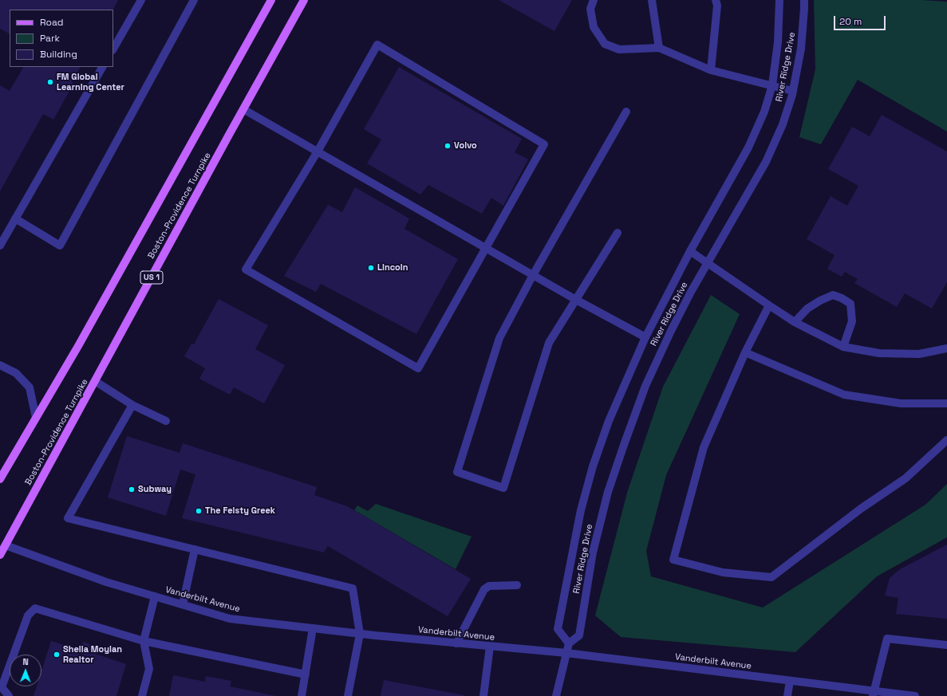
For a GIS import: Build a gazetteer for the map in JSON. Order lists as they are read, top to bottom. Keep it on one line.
{"streets":{"main road":["Boston-Providence Turnpike","US 1"],"street":["River Ridge Drive","Vanderbilt Avenue"]},"crossings":[["Boston-Providence Turnpike","Vanderbilt Avenue"]],"places":["FM Global Learning Center","Volvo","Lincoln","Subway","The Feisty Greek","Sheila Moylan Realtor"],"legend":["Road","Park","Building"],"scale_bar":"20 m","north":"top"}
